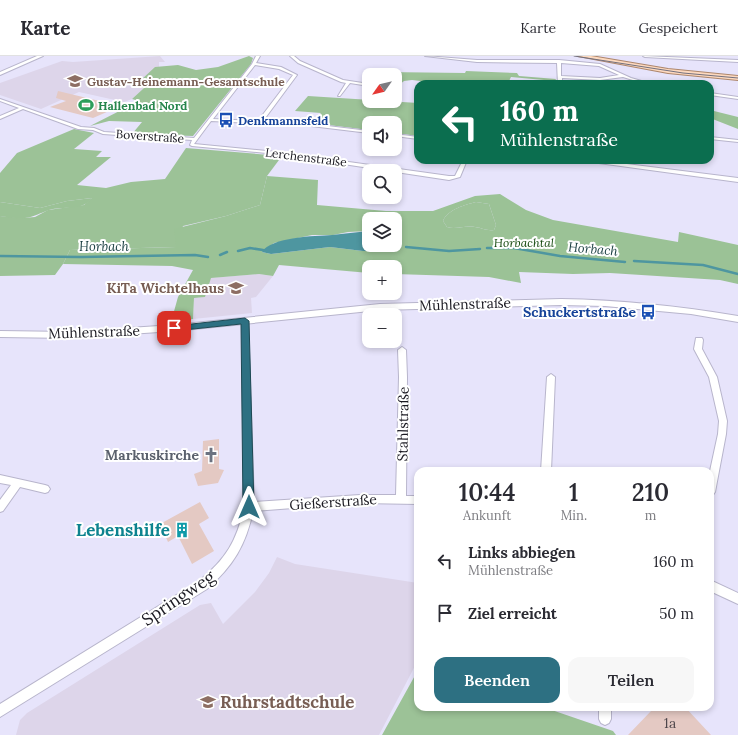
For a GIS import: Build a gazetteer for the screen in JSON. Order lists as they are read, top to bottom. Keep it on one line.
{"streets":{"street":["Boverstraße","Lerchenstraße","Mühlenstraße","Stahlstraße","Gießerstraße","Springweg"]},"crossings":[["Boverstraße","Lerchenstraße"],["Mühlenstraße","Springweg"],["Stahlstraße","Gießerstraße"],["Gießerstraße","Springweg"]],"water":["Horbach"],"parks":["Horbachtal"],"places":{"school or university":["Gustav-Heinemann-Gesamtschule","KiTa Wichtelhaus","Ruhrstadtschule"],"sports":["Hallenbad Nord"],"bus stop":["Denkmannsfeld","Schuckertstraße"],"church":["Markuskirche"],"building":["Lebenshilfe"]},"house_numbers":["1a"],"north":"bottom left","page":{"header":"Karte","nav":["Karte","Route","Gespeichert"],"map_buttons":["+","−"],"turn":["160 m","Mühlenstraße"],"eta":["10:44","Ankunft","1","Min.","210","m"],"list":[{"name":"Links abbiegen","note":"Mühlenstraße","value":"160 m"},{"name":"Ziel erreicht","value":"50 m"}],"buttons":["Beenden","Teilen"]}}
